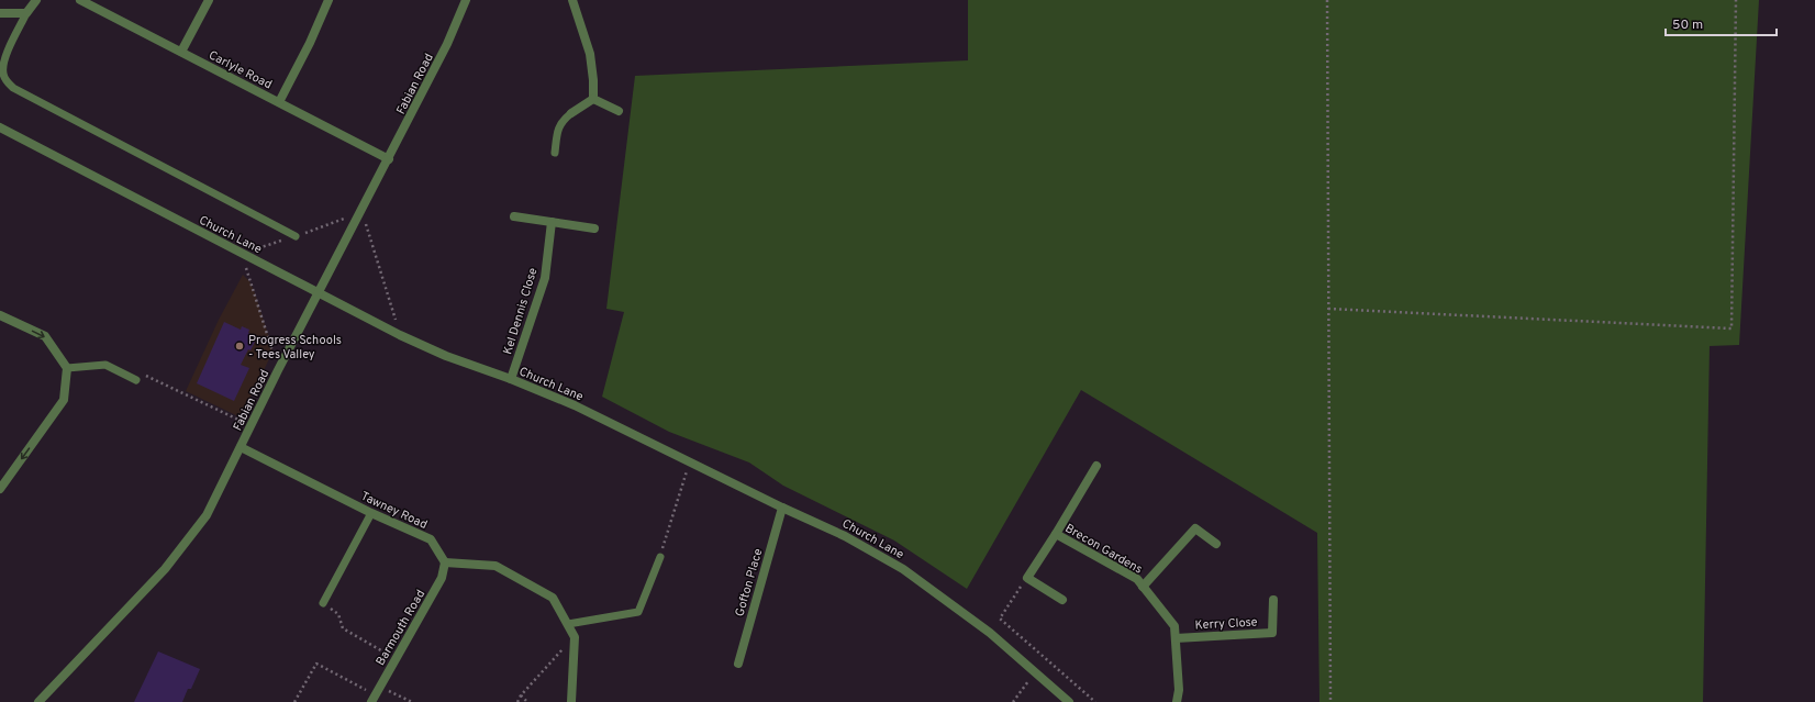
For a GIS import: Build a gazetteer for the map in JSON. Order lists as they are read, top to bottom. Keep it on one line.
{"streets":{"street":["Carlyle Road","Fabian Road","Church Lane","Kel Dennis Close","Tawney Road","Brecon Gardens","Gofton Place","Kerry Close","Barmouth Road"]},"crossings":[["Carlyle Road","Fabian Road"],["Fabian Road","Church Lane"],["Fabian Road","Tawney Road"],["Church Lane","Kel Dennis Close"],["Church Lane","Gofton Place"],["Tawney Road","Barmouth Road"],["Brecon Gardens","Kerry Close"]],"places":["Progress Schools - Tees Valley"],"scale_bar":"50 m"}
